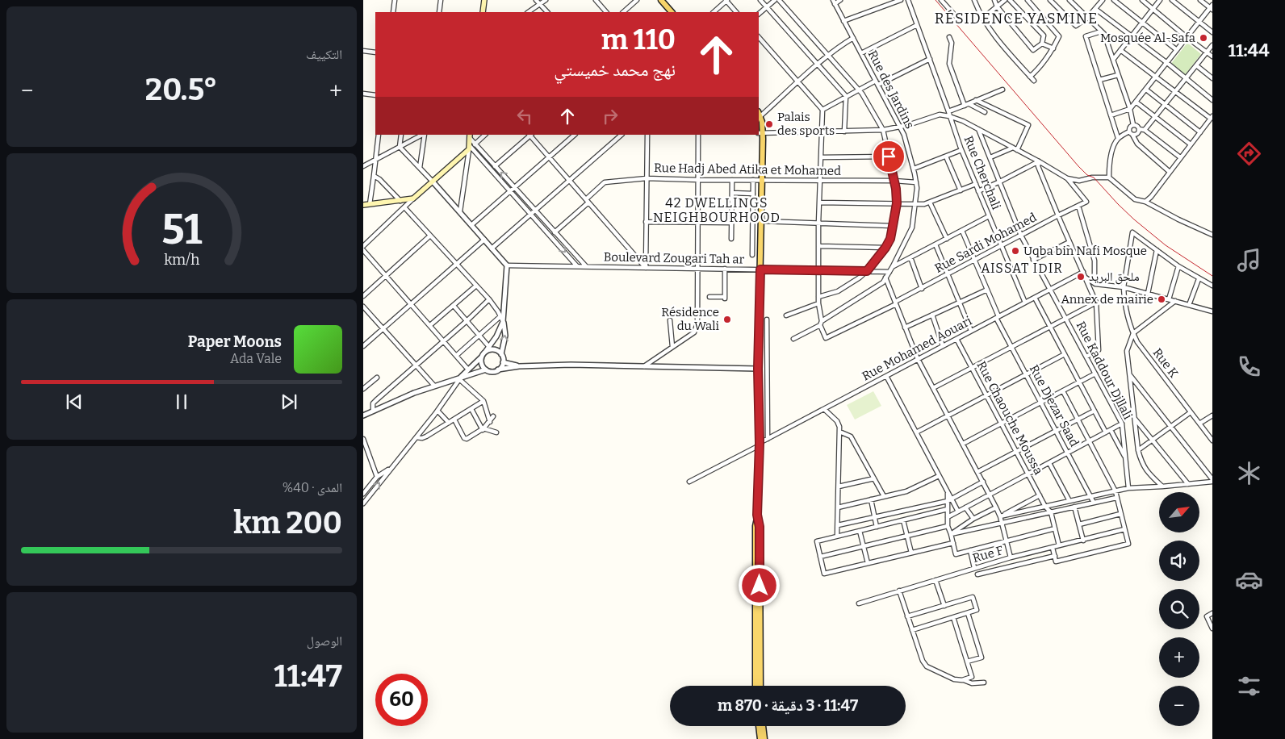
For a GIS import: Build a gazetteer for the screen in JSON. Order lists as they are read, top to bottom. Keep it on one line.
{"streets":{"street":["Rue des Jardins","Rue Hadj Abed Atika et Mohamed","Rue Cherchali","Rue Sardi Mohamed","Boulevard Zougari Tah ar","Rue Mohamed Aouari","Rue K","Rue Kaddour Djllali","Rue Djezar Saad","Rue Chaouche Moussa","Rue F"]},"crossings":[["Rue des Jardins","Rue Hadj Abed Atika et Mohamed"],["Rue des Jardins","Rue Sardi Mohamed"],["Rue des Jardins","Boulevard Zougari Tah ar"],["Rue Cherchali","Rue Sardi Mohamed"],["Rue Cherchali","Rue Mohamed Aouari"],["Rue Sardi Mohamed","Rue Kaddour Djllali"],["Rue Sardi Mohamed","Rue Djezar Saad"],["Rue Mohamed Aouari","Rue Kaddour Djllali"],["Rue Mohamed Aouari","Rue Djezar Saad"],["Rue Mohamed Aouari","Rue Chaouche Moussa"]],"districts":["RÉSIDENCE YASMINE","42 DWELLINGS NEIGHBOURHOOD","AISSAT IDIR"],"places":["Mosquée Al-Safa","Palais des sports","Uqba bin Nafi Mosque","ملحق البريد","Annex de mairie","Résidence du Wali"],"north":"top right","page":{"tabs":"11:44","tile":["التكييف",["المدى · 40%","200 km"],["الوصول","11:47"]],"turn":["110 m","نهج محمد خميستي"],"heat":["−","20.5°","+"],"song":["Paper Moons","Ada Vale"],"map_buttons":["+","−"],"limit":"60","trip":"11:47 · 3 دقيقة · 870 m","gauge":["51","km/h"]}}
